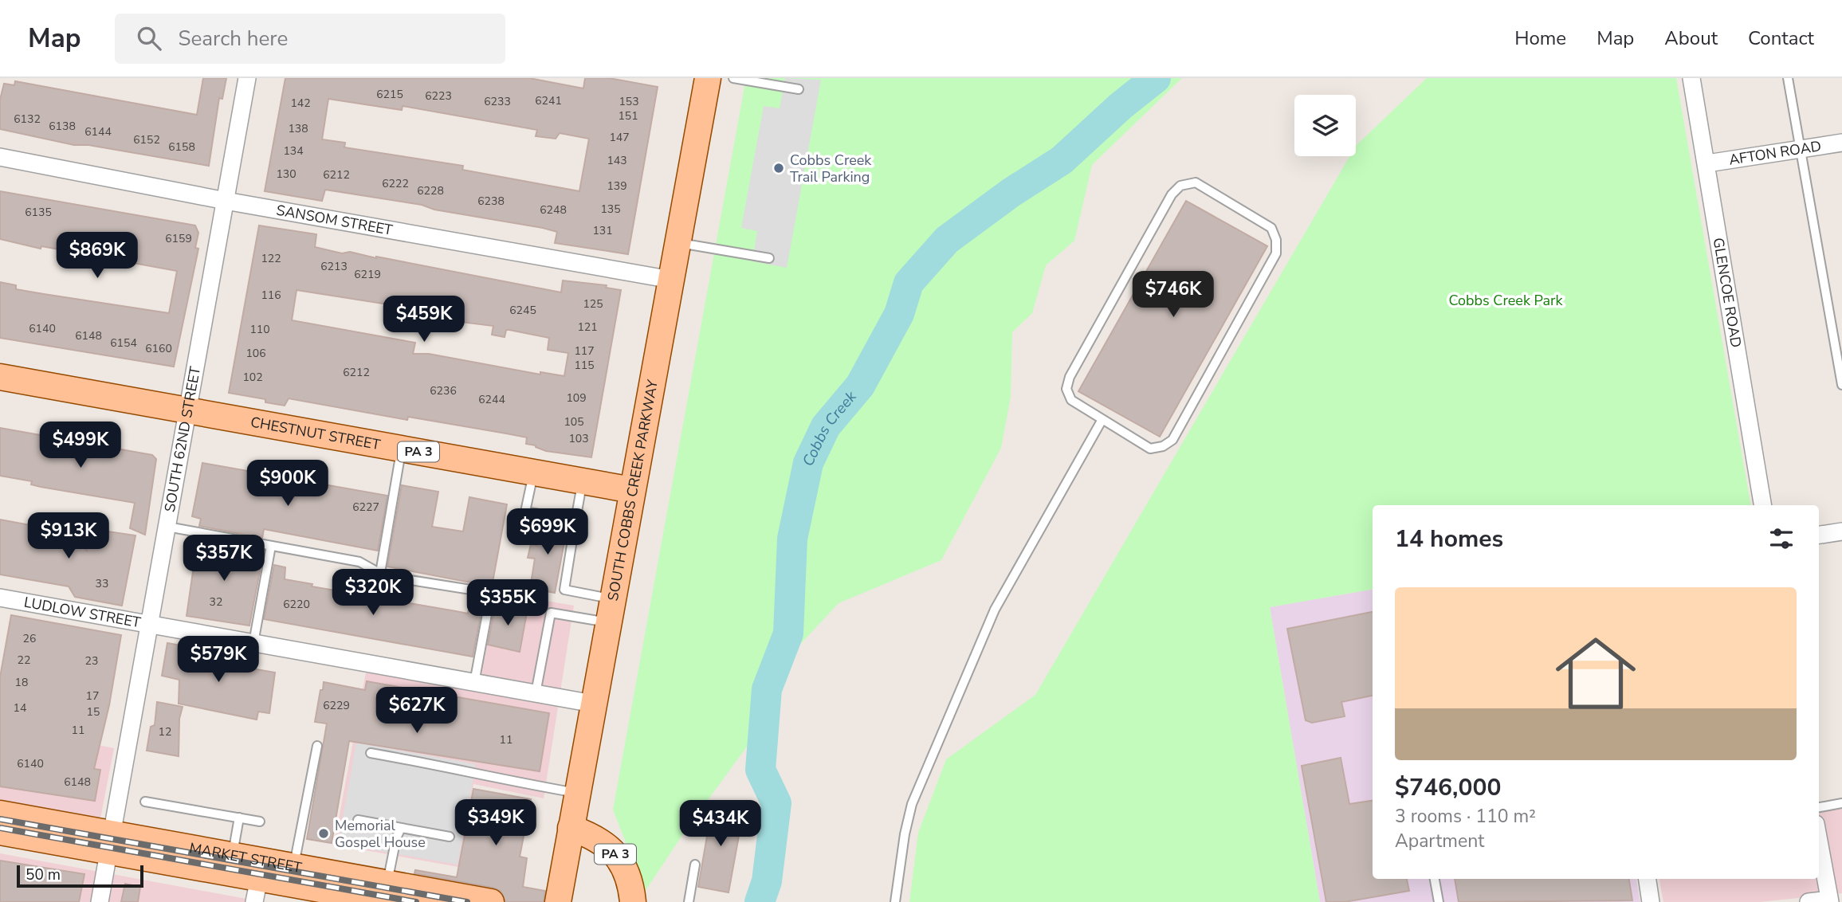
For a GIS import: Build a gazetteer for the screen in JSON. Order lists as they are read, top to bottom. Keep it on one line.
{"streets":{"main road":["CHESTNUT STREET","PA 3","SOUTH COBBS CREEK PARKWAY","MARKET STREET"],"street":["AFTON ROAD","SANSOM STREET","GLENCOE ROAD","SOUTH 62ND STREET","LUDLOW STREET"]},"crossings":[["AFTON ROAD","GLENCOE ROAD"],["SANSOM STREET","SOUTH 62ND STREET"],["SANSOM STREET","SOUTH COBBS CREEK PARKWAY"],["CHESTNUT STREET","SOUTH 62ND STREET"],["CHESTNUT STREET","SOUTH COBBS CREEK PARKWAY"],["SOUTH 62ND STREET","LUDLOW STREET"],["SOUTH 62ND STREET","MARKET STREET"],["PA 3","SOUTH COBBS CREEK PARKWAY"],["SOUTH COBBS CREEK PARKWAY","LUDLOW STREET"]],"water":["Cobbs Creek"],"parks":["Cobbs Creek Park"],"places":["Cobbs Creek Trail Parking","Memorial Gospel House"],"house_numbers":["6215","6223","6241","6233","153","142","151","6132","6138","138","6144","147","6152","6158","134","143","130","6212","6222","139","6228","6238","135","6248","6135","131","6159","122","6213","6219","116","125","6245","121","6140","110","6148","6154","6160","117","106","115","6212","102","6236","109","6244","105","103","6227","33","32","6220","26","22","23","18","17","6229","14","15","11","12","11","6140","6148"],"scale_bar":"50 m","page":{"header":"Map","search":"Search here","nav":["Home","Map","About","Contact"],"price":["$869K","$746K","$459K","$499K","$900K","$699K","$913K","$357K","$320K","$355K","$579K","$627K","$349K","$434K"],"heading":"14 homes","list":[{"name":"$746,000","note":"3 rooms · 110 m² · Apartment"}],"scale":"50 m"}}
